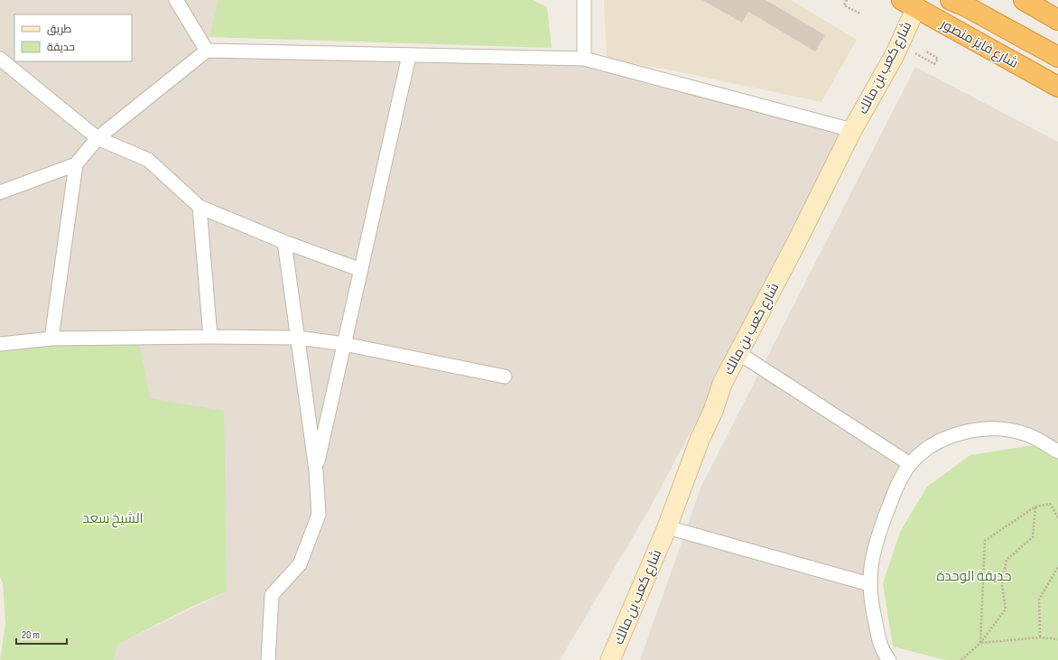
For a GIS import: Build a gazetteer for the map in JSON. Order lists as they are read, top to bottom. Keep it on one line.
{"streets":{"highway":["شارع فايز منصور"],"main road":["شارع كعب بن مالك"]},"crossings":[["شارع فايز منصور","شارع كعب بن مالك"]],"parks":["الشيخ سعد","حديقة الوحدة"],"legend":["طريق","حديقة"],"scale_bar":"20 m"}
